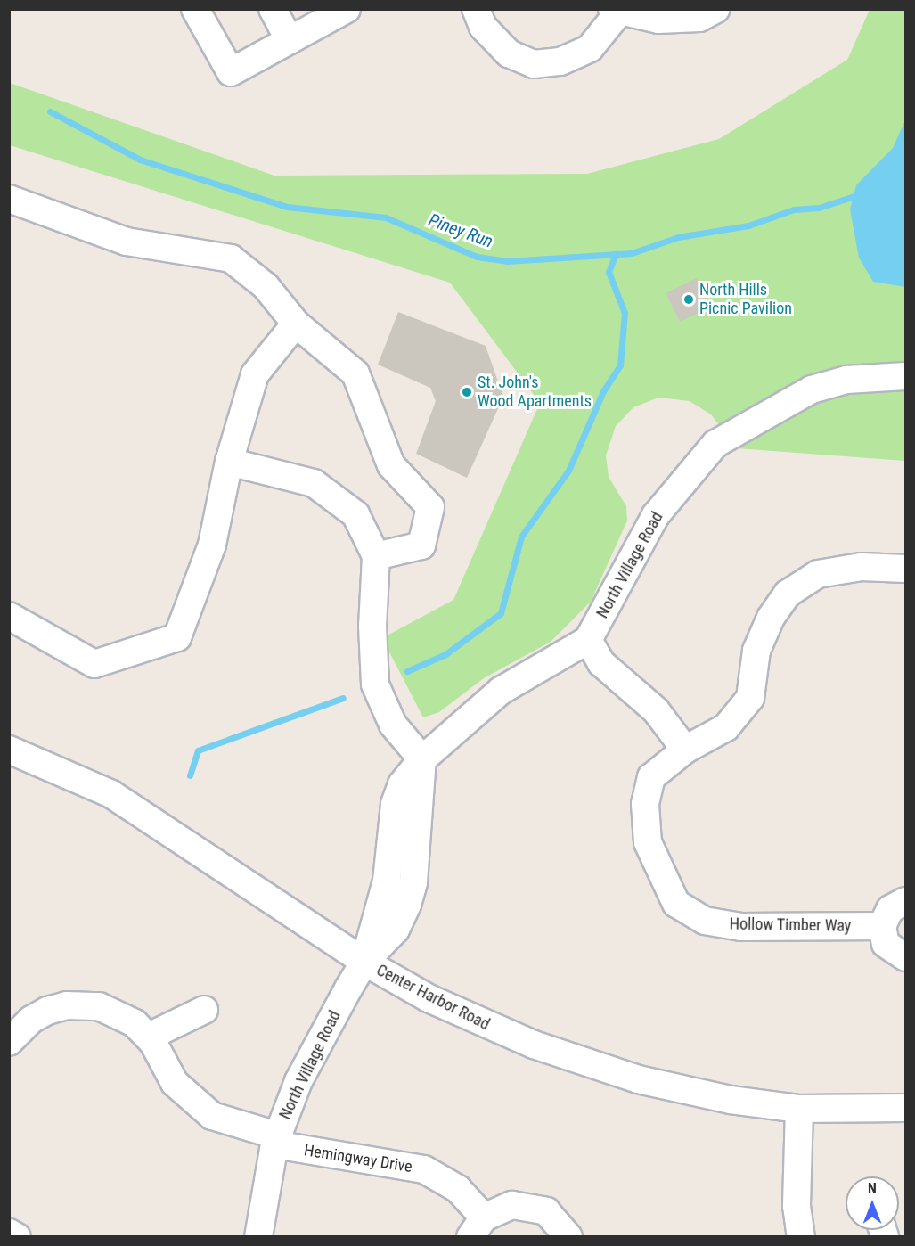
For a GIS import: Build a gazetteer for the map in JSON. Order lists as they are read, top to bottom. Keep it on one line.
{"streets":{"street":["North Village Road","Hollow Timber Way","Center Harbor Road","Hemingway Drive"]},"crossings":[["North Village Road","Center Harbor Road"],["North Village Road","Hemingway Drive"]],"water":["Piney Run"],"places":["North Hills Picnic Pavilion","St. John's Wood Apartments"],"north":"top"}
